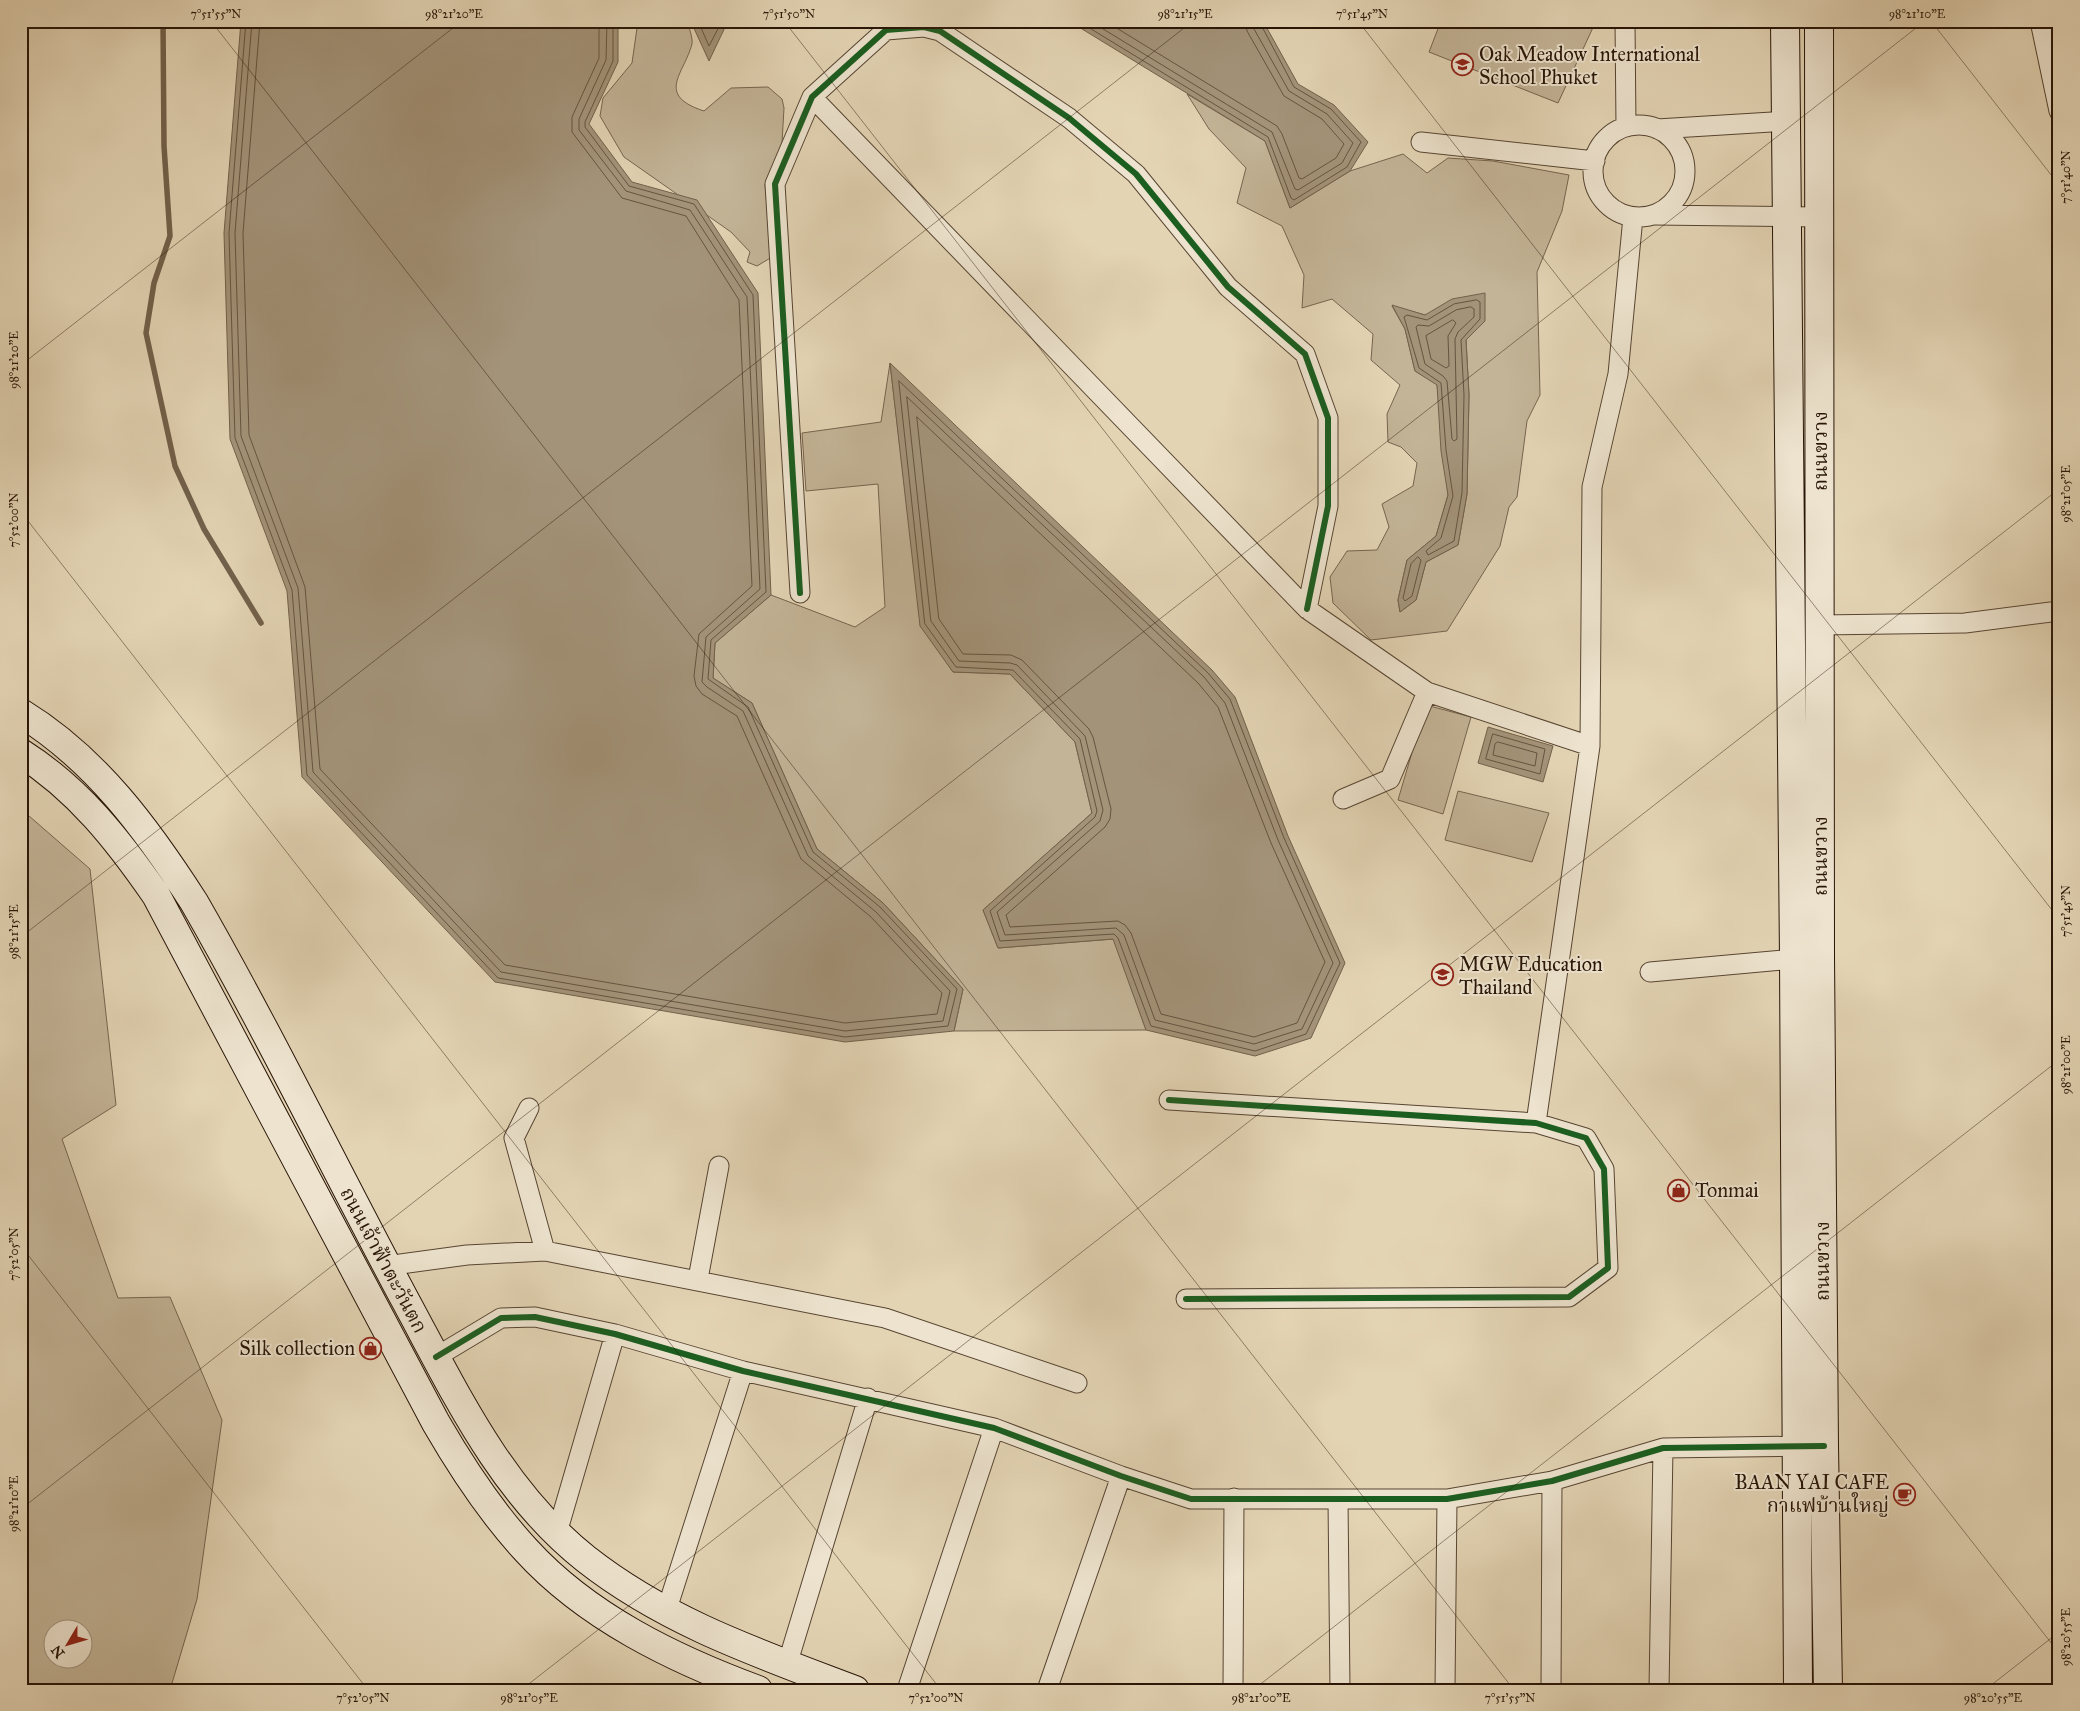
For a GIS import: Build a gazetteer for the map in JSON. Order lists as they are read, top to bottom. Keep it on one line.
{"streets":{"main road":["ถนนขวาง","ถนนเจ้าฟ้าตะวันตก"]},"places":{"school or university":["Oak Meadow International School Phuket","MGW Education Thailand"],"shop":["Tonmai","Silk collection"],"cafe":["BAAN YAI CAFE กาแฟบ้านใหญ่"]},"north":"bottom left","coordinates":["7°51'55\"N","98°21'20\"E","7°51'50\"N","98°21'15\"E","7°51'45\"N","98°21'10\"E","7°51'40\"N","98°21'05\"E","7°52'00\"N","98°21'00\"E","7°52'05\"N","98°20'55\"E"]}
